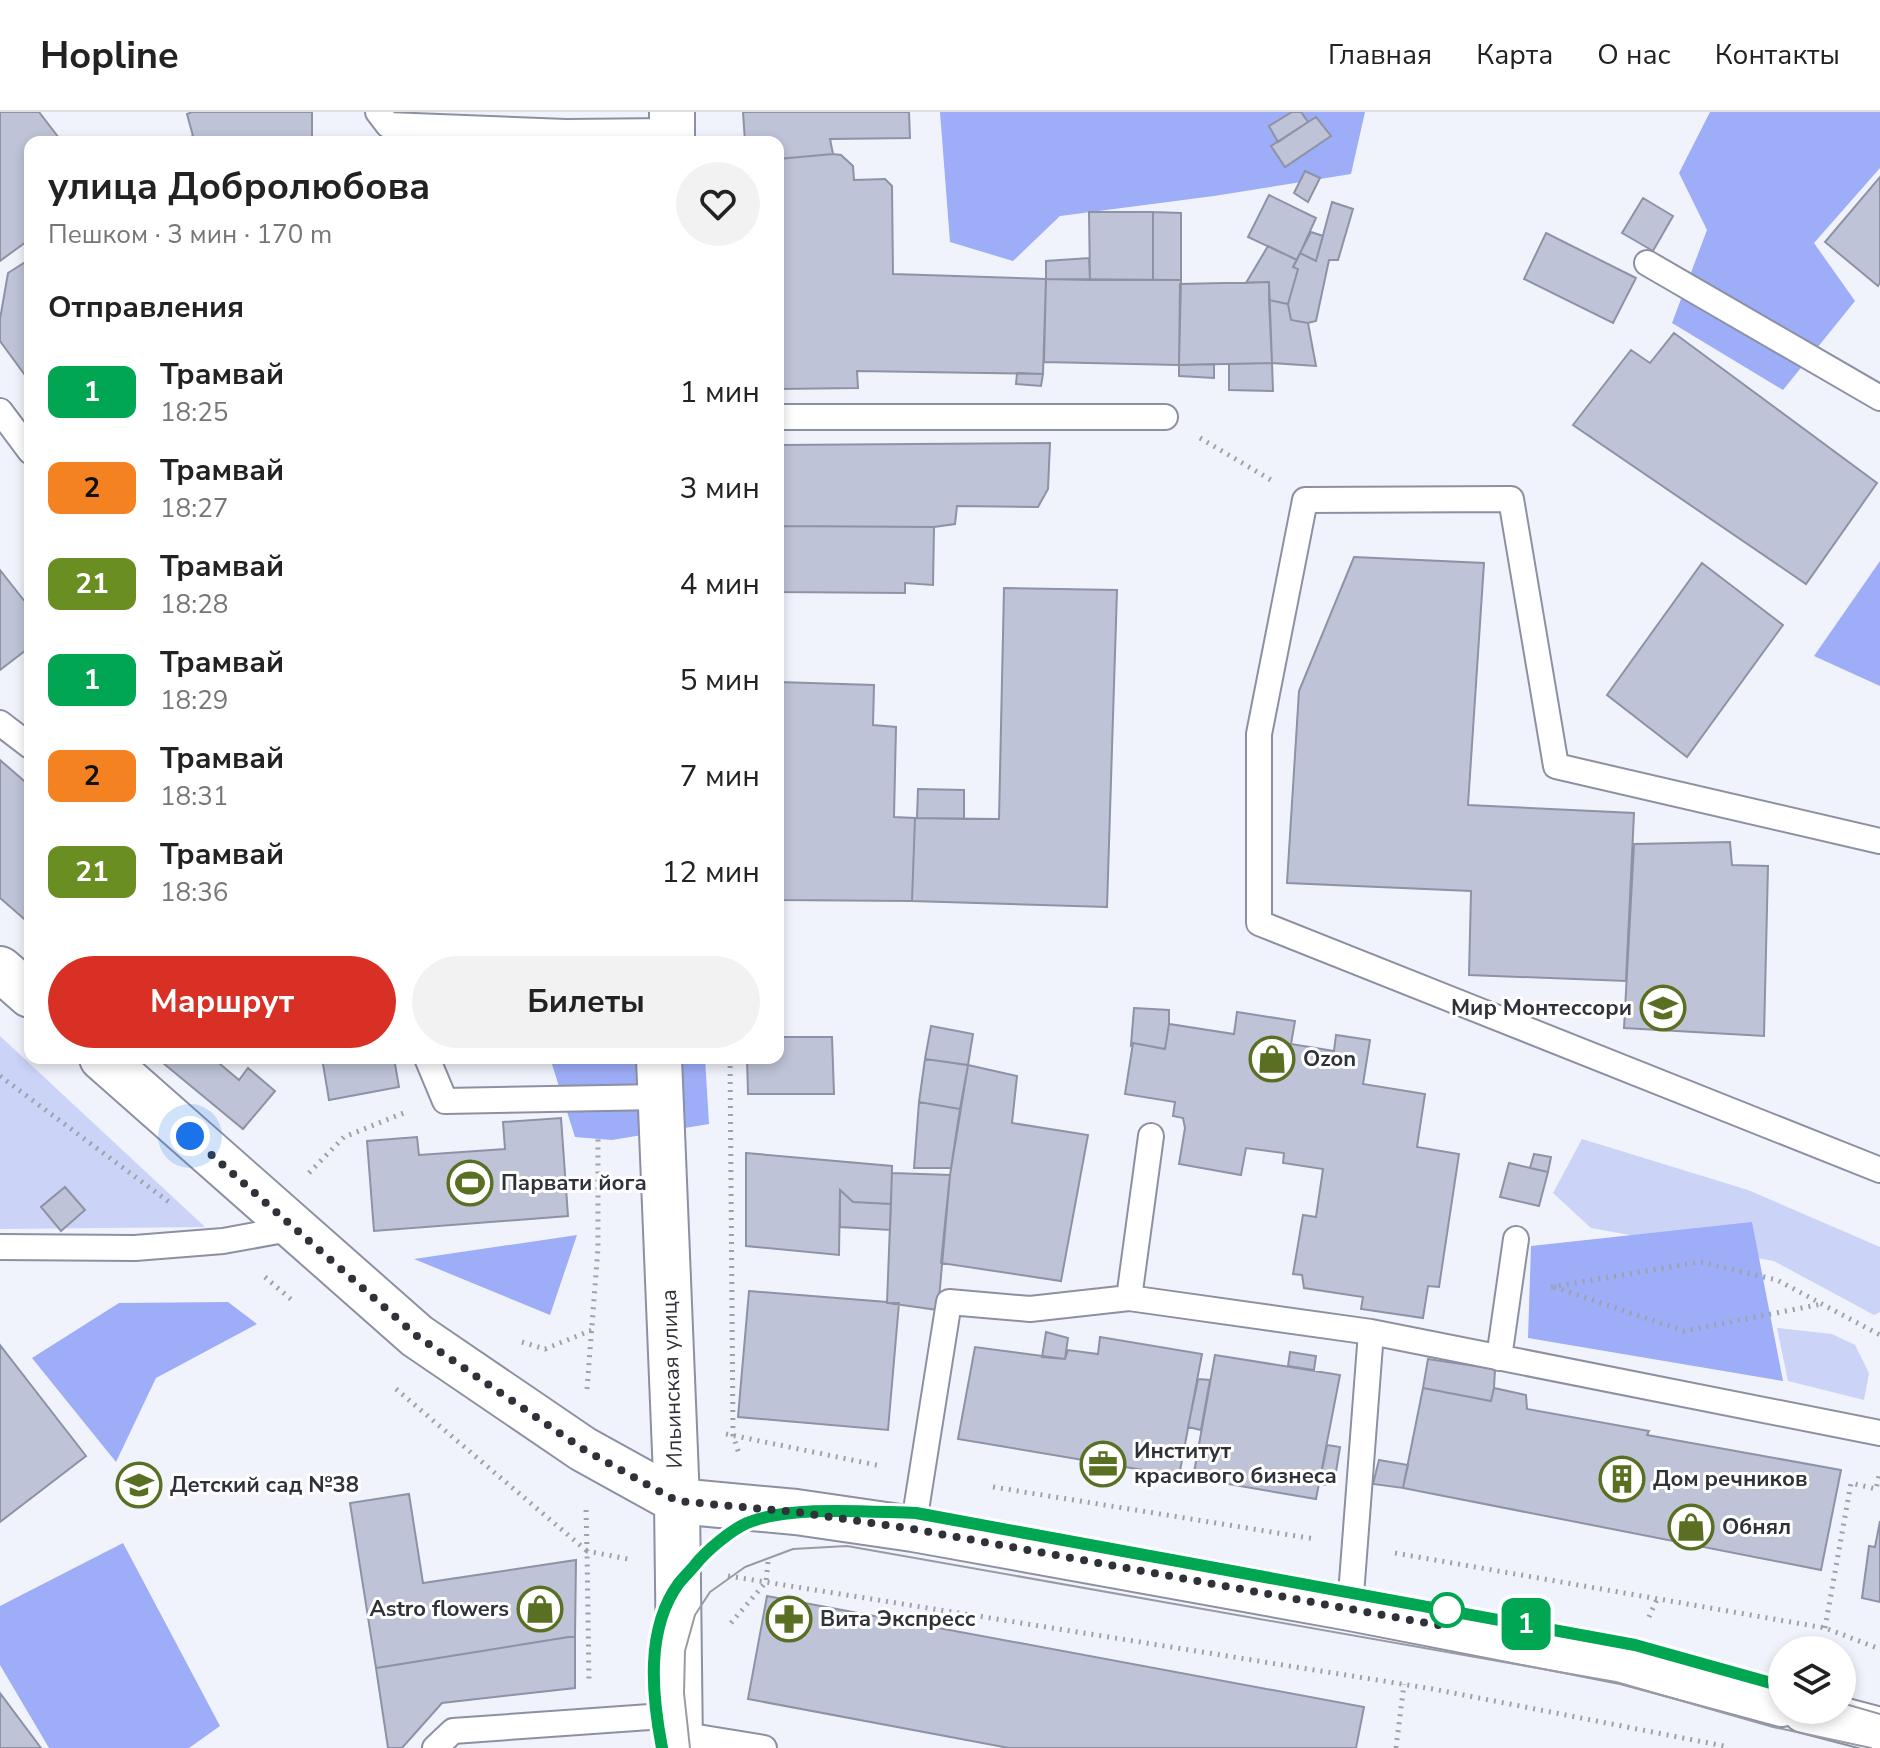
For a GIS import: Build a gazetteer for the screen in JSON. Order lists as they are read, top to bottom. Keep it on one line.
{"streets":{"street":["Ильинская улица"]},"places":{"school or university":["Мир Монтессори","Детский сад №38"],"shop":["Ozon","Обнял","Astro flowers"],"sports":["Парвати йога"],"office":["Институт красивого бизнеса"],"building":["Дом речников"],"pharmacy":["Вита Экспресс"]},"lines":["tram line 1"],"page":{"header":"Hopline","nav":["Главная","Карта","О нас","Контакты"],"on_map":"1","heading":[["улица Добролюбова","Пешком · 3 мин · 170 m"],"Отправления"],"list":[{"mark":"1","name":"Трамвай","note":"18:25","value":"1 мин"},{"mark":"2","name":"Трамвай","note":"18:27","value":"3 мин"},{"mark":"21","name":"Трамвай","note":"18:28","value":"4 мин"},{"mark":"1","name":"Трамвай","note":"18:29","value":"5 мин"},{"mark":"2","name":"Трамвай","note":"18:31","value":"7 мин"},{"mark":"21","name":"Трамвай","note":"18:36","value":"12 мин"}],"buttons":["Маршрут","Билеты"]}}
